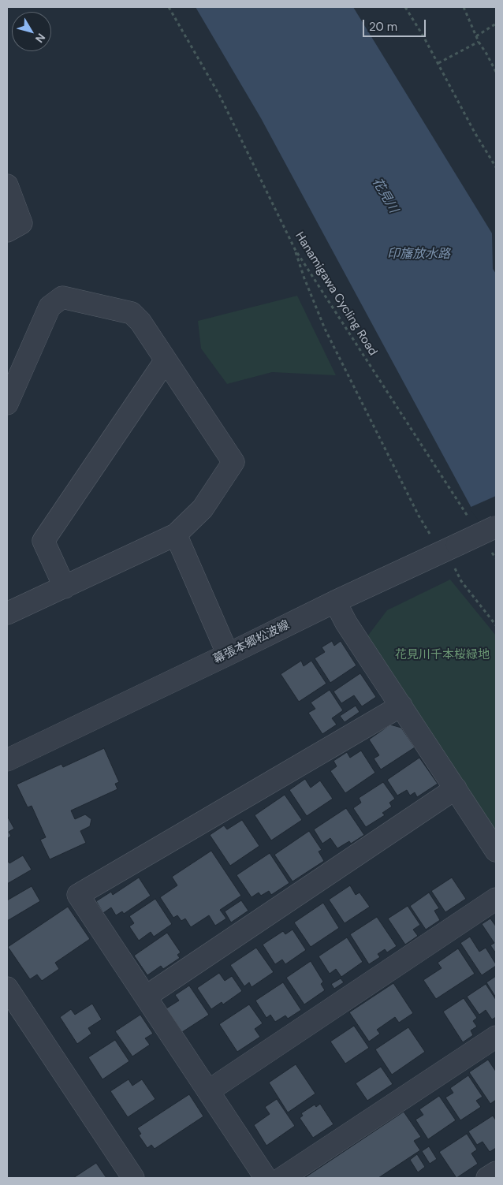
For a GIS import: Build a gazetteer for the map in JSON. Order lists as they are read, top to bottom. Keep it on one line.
{"streets":{"street":["幕張本郷松波線"],"path":["Hanamigawa Cycling Road"]},"water":["花見川","印旛放水路"],"parks":["花見川千本桜緑地"],"scale_bar":"20 m","north":"bottom right"}
